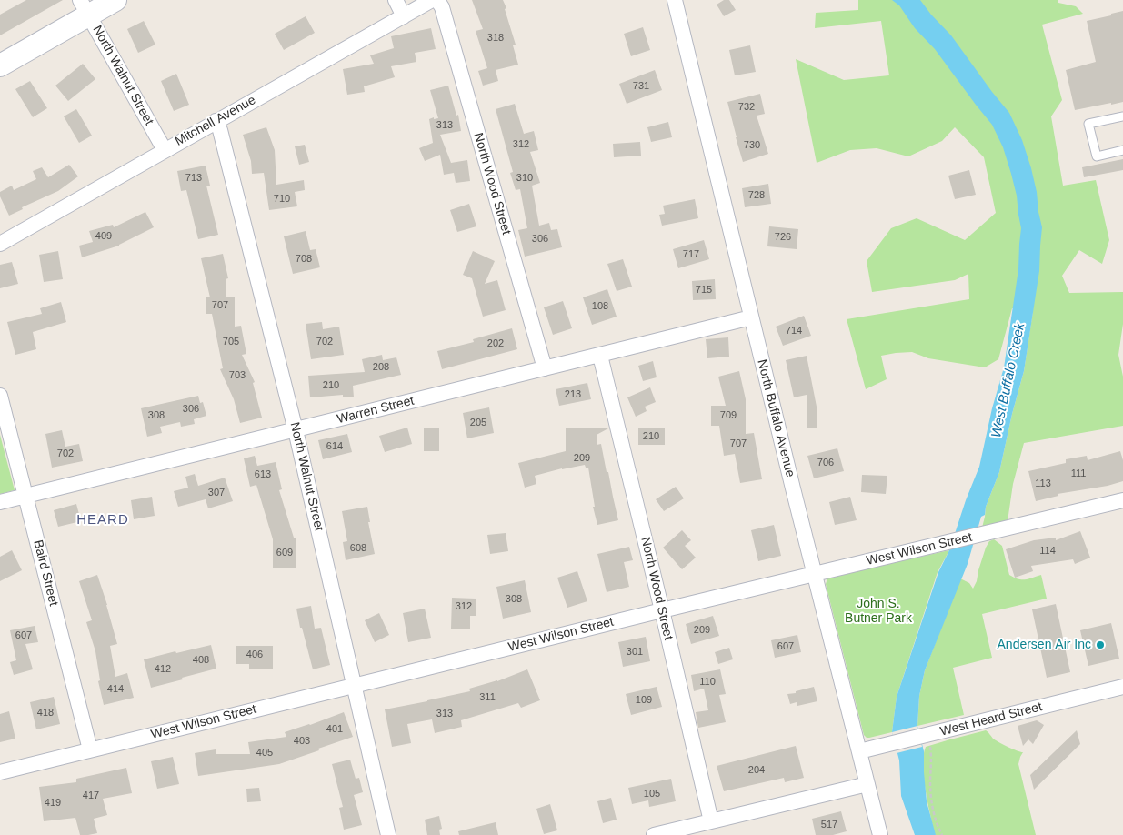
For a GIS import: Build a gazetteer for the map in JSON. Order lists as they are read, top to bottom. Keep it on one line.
{"streets":{"street":["North Walnut Street","Mitchell Avenue","North Wood Street","Warren Street","North Buffalo Avenue","West Wilson Street","Baird Street","West Heard Street"]},"crossings":[["North Walnut Street","Mitchell Avenue"],["North Walnut Street","Warren Street"],["North Walnut Street","West Wilson Street"],["North Wood Street","Warren Street"],["North Wood Street","West Wilson Street"],["Warren Street","North Buffalo Avenue"],["Warren Street","Baird Street"],["North Buffalo Avenue","West Wilson Street"],["North Buffalo Avenue","West Heard Street"],["West Wilson Street","Baird Street"]],"districts":["HEARD"],"water":["West Buffalo Creek"],"parks":["John S. Butner Park"],"places":["Andersen Air Inc"],"house_numbers":["318","731","732","313","312","730","713","310","728","710","409","726","306","717","708","715","707","108","714","705","702","202","208","703","210","213","306","308","709","205","210","707","614","702","209","706","111","613","113","307","608","114","609","308","312","209","607","607","301","406","408","412","110","414","311","109","418","313","401","403","405","204","105","417","419","517"]}
